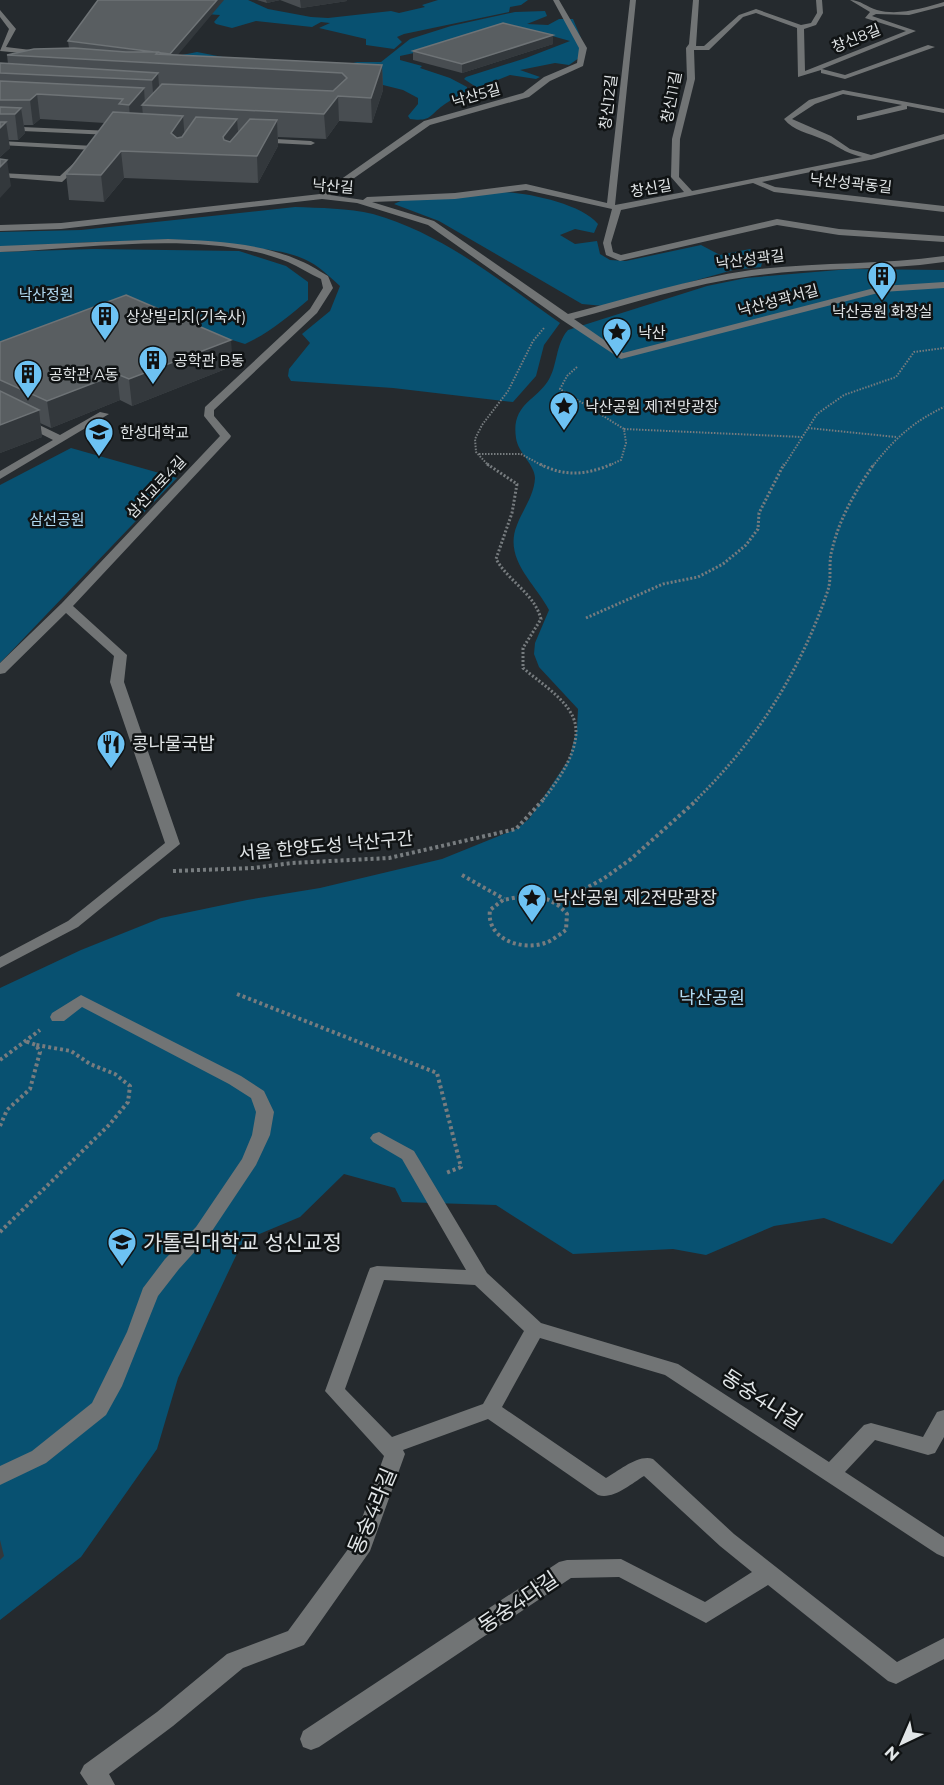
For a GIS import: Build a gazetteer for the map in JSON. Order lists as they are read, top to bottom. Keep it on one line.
{"streets":{"street":["창신8길","낙산5길","창신11길","창신12길","낙산성곽동길","낙산길","창신길","낙산성곽길","낙산성곽서길","삼선교로4길","동숭4나길","동숭4라길","동숭4다길"],"path":["서울 한양도성 낙산구간"]},"crossings":[["낙산5길","낙산길"],["창신11길","창신길"],["창신12길","창신길"],["낙산성곽동길","창신길"],["낙산길","창신길"],["낙산길","낙산성곽길"],["낙산길","낙산성곽서길"],["동숭4나길","동숭4라길"]],"parks":["낙산정원","삼선공원","낙산공원"],"places":{"building":["낙산공원 화장실","상상빌리지(기숙사)","공학관 B동","공학관 A동"],"place":["낙산","낙산공원 제1전망광장","낙산공원 제2전망광장"],"school or university":["한성대학교","가톨릭대학교 성신교정"],"restaurant":["콩나물국밥"]},"north":"bottom left"}
